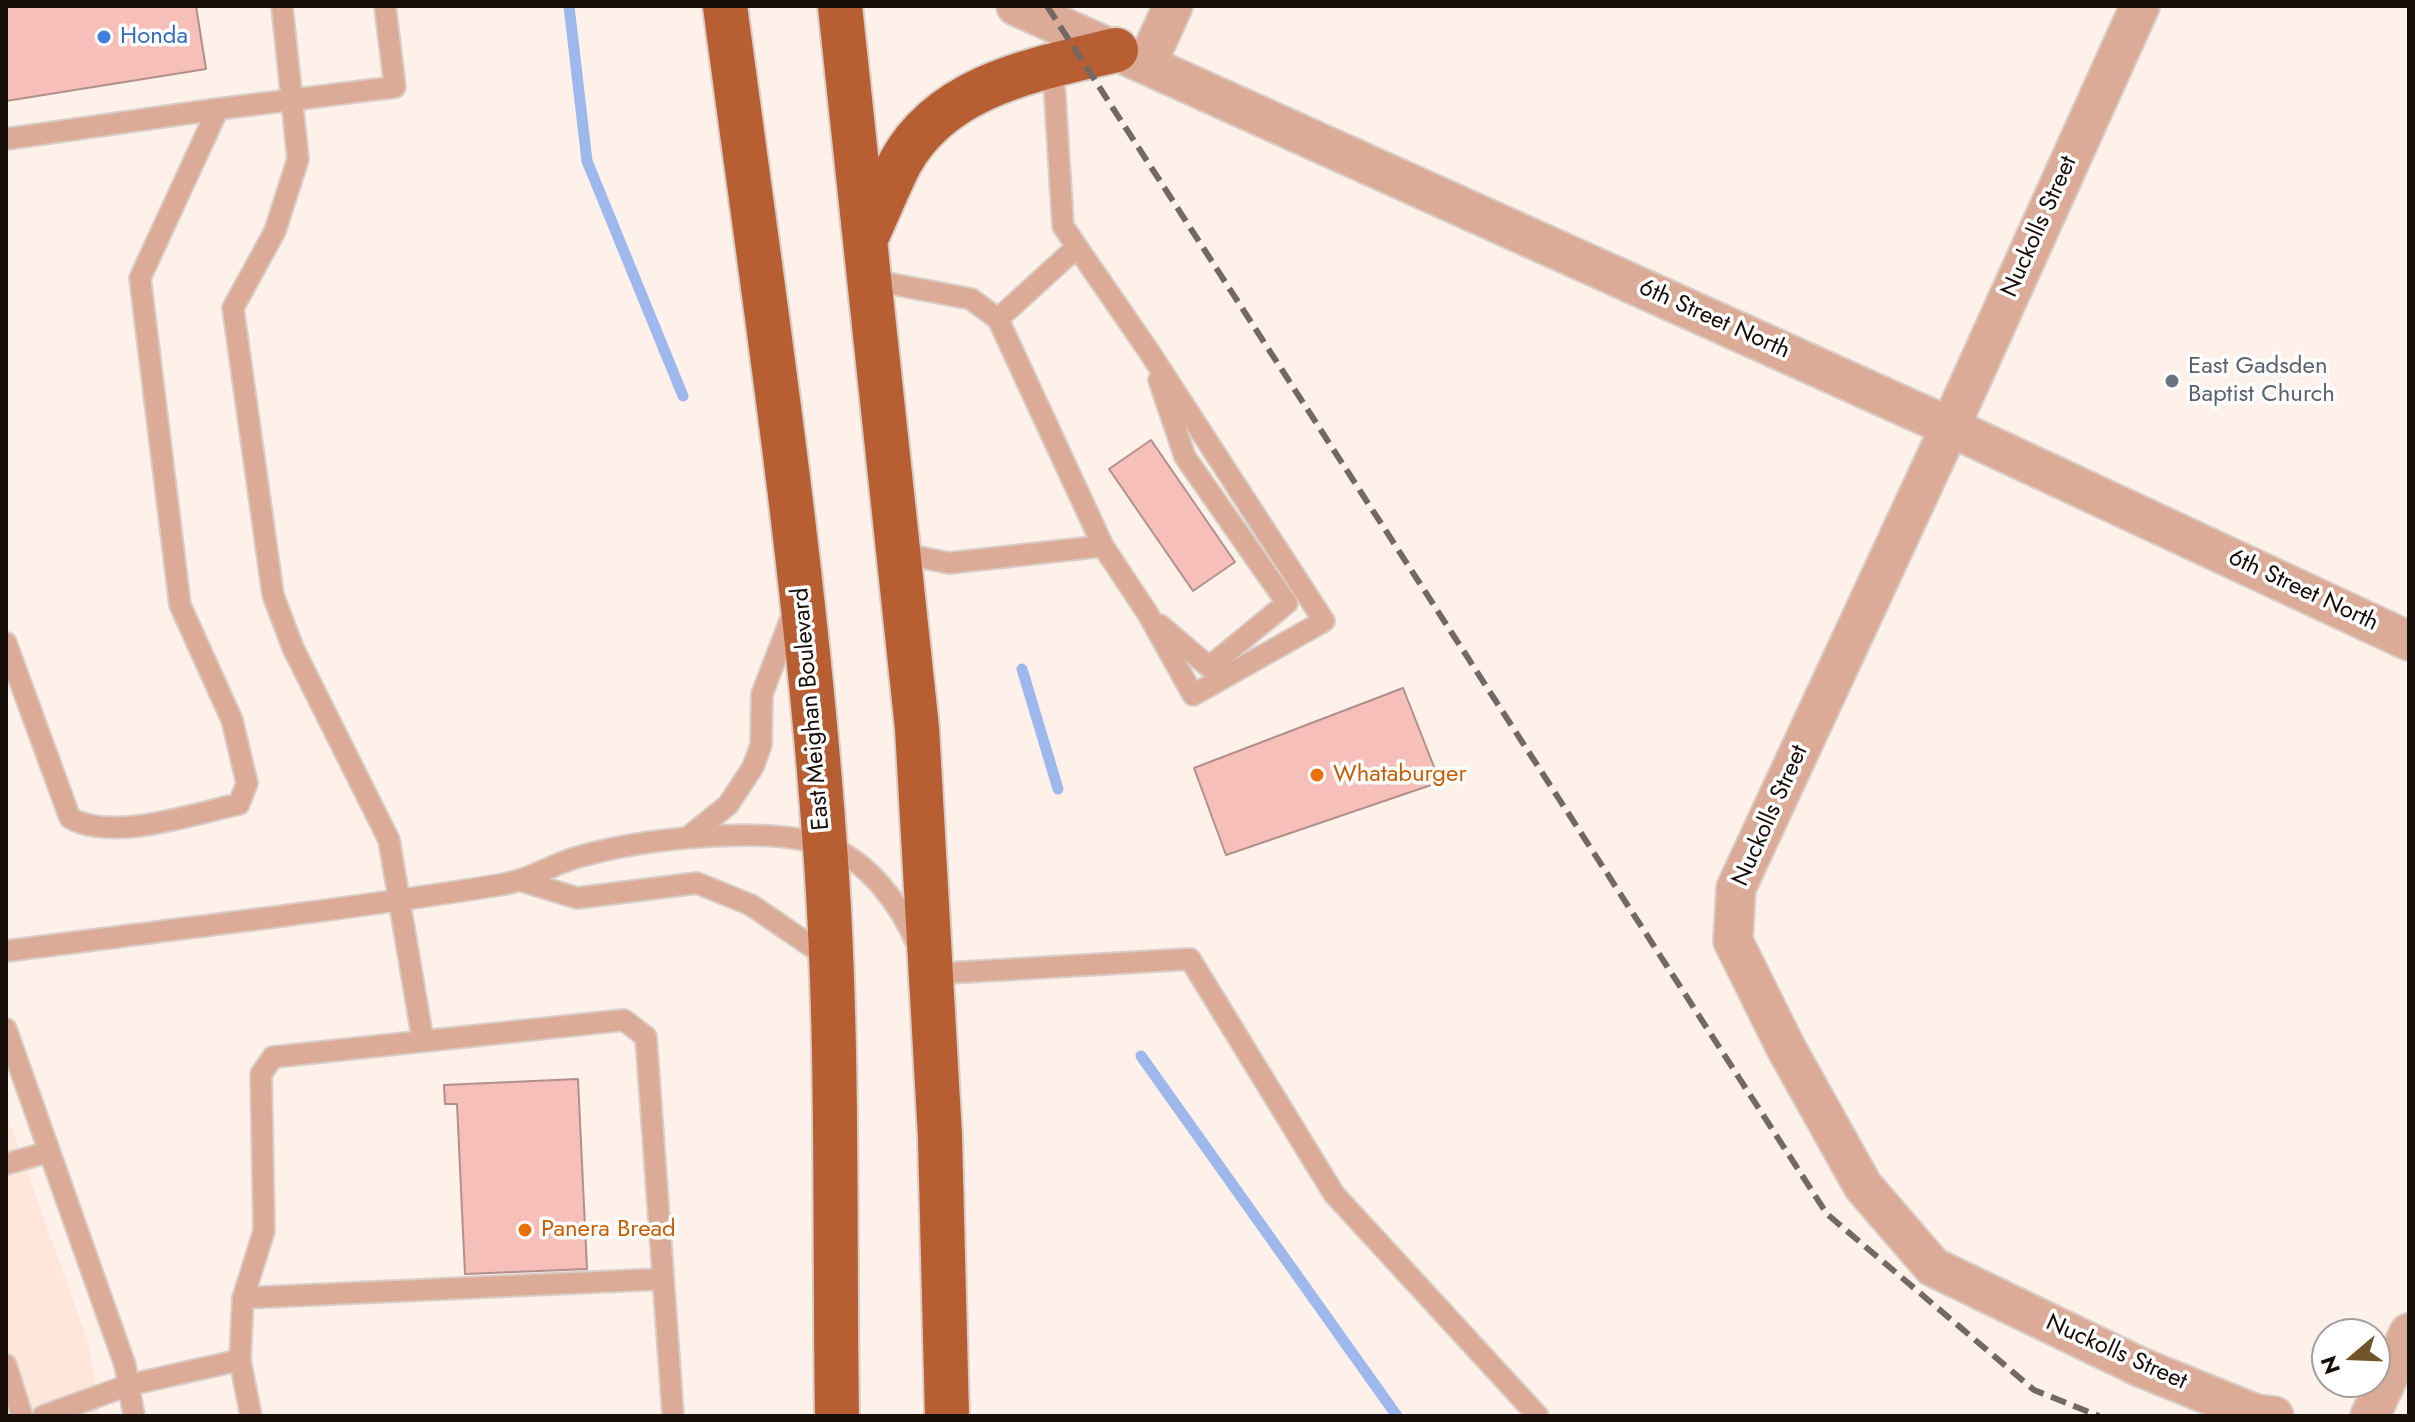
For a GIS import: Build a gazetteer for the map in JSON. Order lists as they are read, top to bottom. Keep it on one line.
{"streets":{"highway":["East Meighan Boulevard"],"street":["Nuckolls Street","6th Street North"]},"crossings":[["Nuckolls Street","6th Street North"]],"places":["Honda","East Gadsden Baptist Church","Whataburger","Panera Bread"],"north":"left"}
